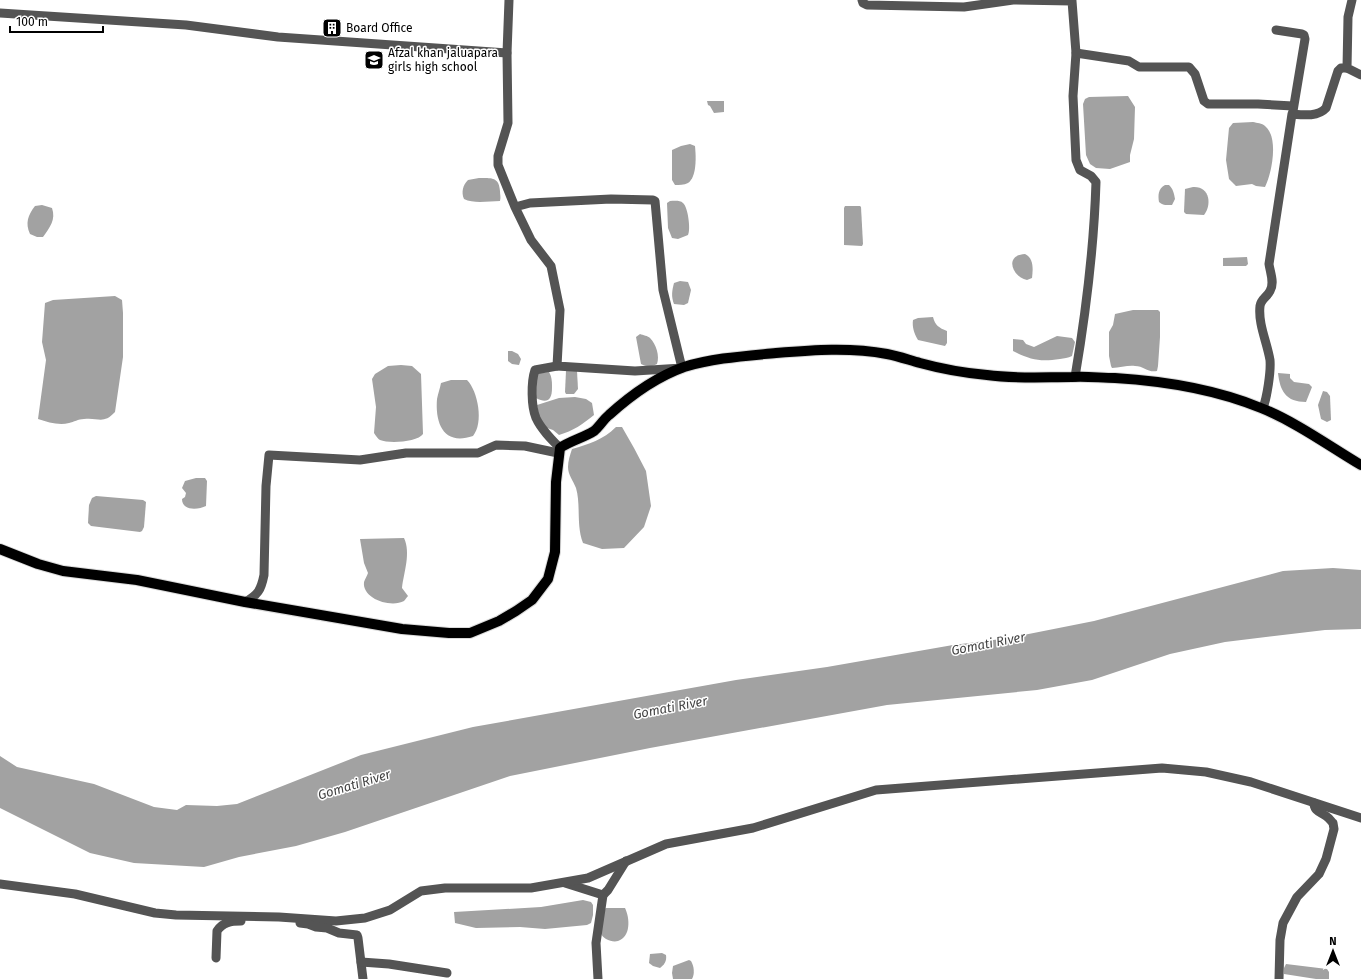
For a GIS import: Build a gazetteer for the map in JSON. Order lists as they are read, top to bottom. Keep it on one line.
{"water":["Gomati River"],"places":{"building":["Board Office"],"school or university":["Afzal khan jaluapara girls high school"]},"scale_bar":"100 m","north":"top"}
